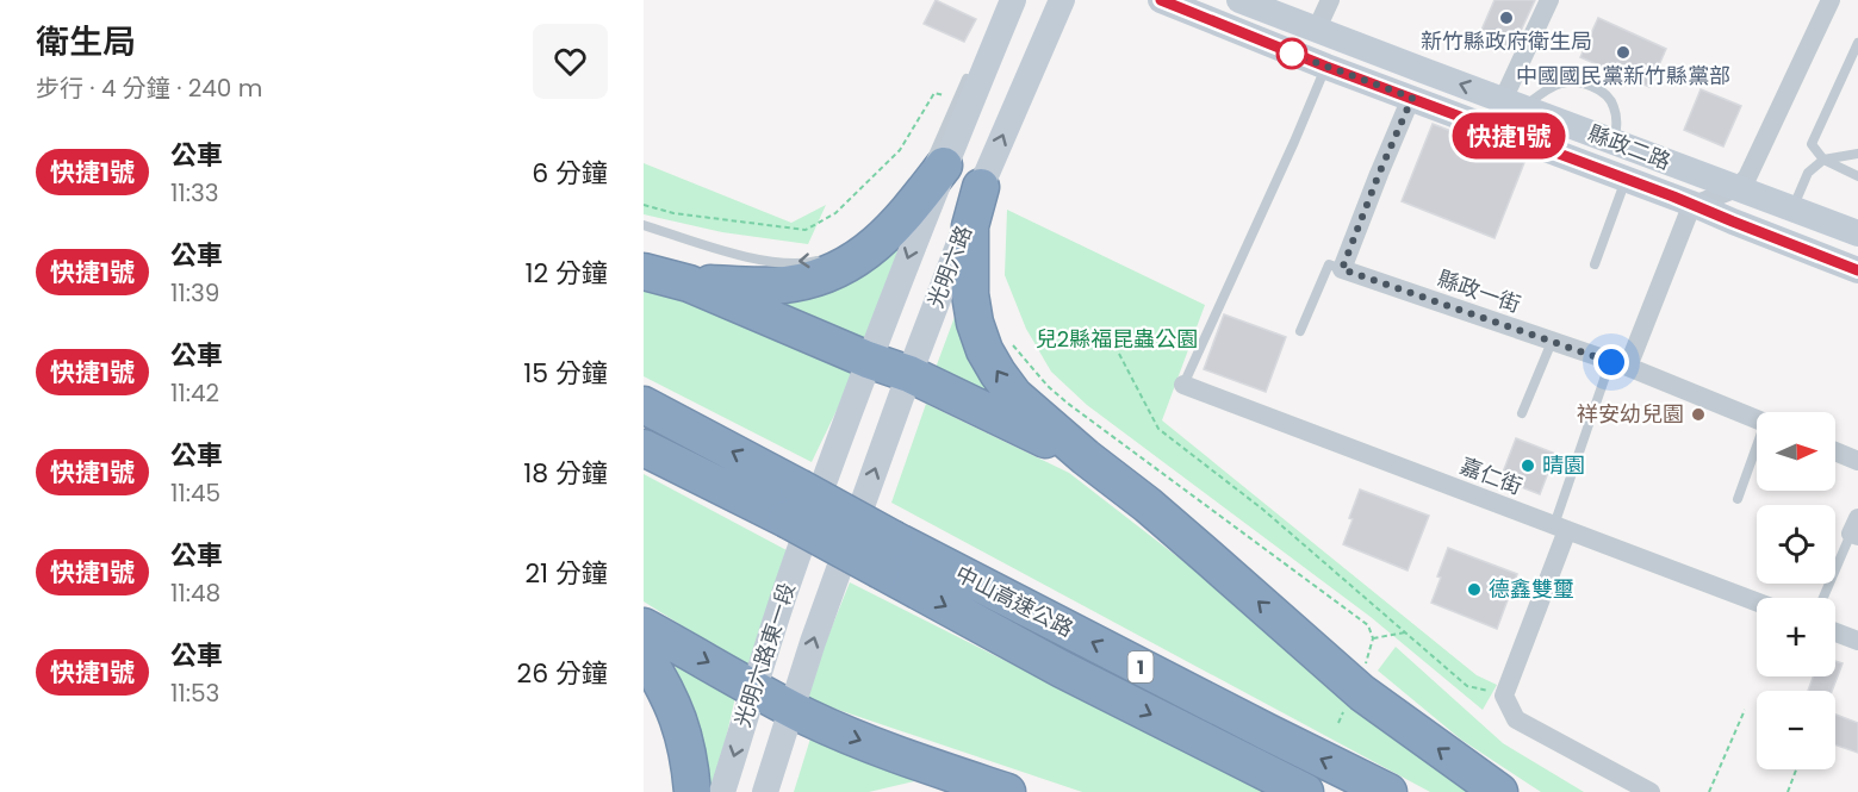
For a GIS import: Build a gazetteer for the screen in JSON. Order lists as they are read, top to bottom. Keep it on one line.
{"streets":{"highway":["中山高速公路","1"],"main road":["縣政二路","光明六路","光明六路東一段"],"street":["縣政一街","嘉仁街"]},"crossings":[["光明六路","中山高速公路"],["光明六路","光明六路東一段"],["中山高速公路","光明六路東一段"]],"parks":["兒2縣福昆蟲公園"],"places":["新竹縣政府衛生局","中國國民黨新竹縣黨部","祥安幼兒園","晴園","德鑫雙璽"],"lines":["bus line 快捷1號"],"north":"right","page":{"heading":["衛生局","步行 · 4 分鐘 · 240 m"],"on_map":"快捷1號","list":[{"mark":"快捷1號","name":"公車","note":"11:33","value":"6 分鐘"},{"mark":"快捷1號","name":"公車","note":"11:39","value":"12 分鐘"},{"mark":"快捷1號","name":"公車","note":"11:42","value":"15 分鐘"},{"mark":"快捷1號","name":"公車","note":"11:45","value":"18 分鐘"},{"mark":"快捷1號","name":"公車","note":"11:48","value":"21 分鐘"},{"mark":"快捷1號","name":"公車","note":"11:53","value":"26 分鐘"}],"map_buttons":["+","−"]}}
